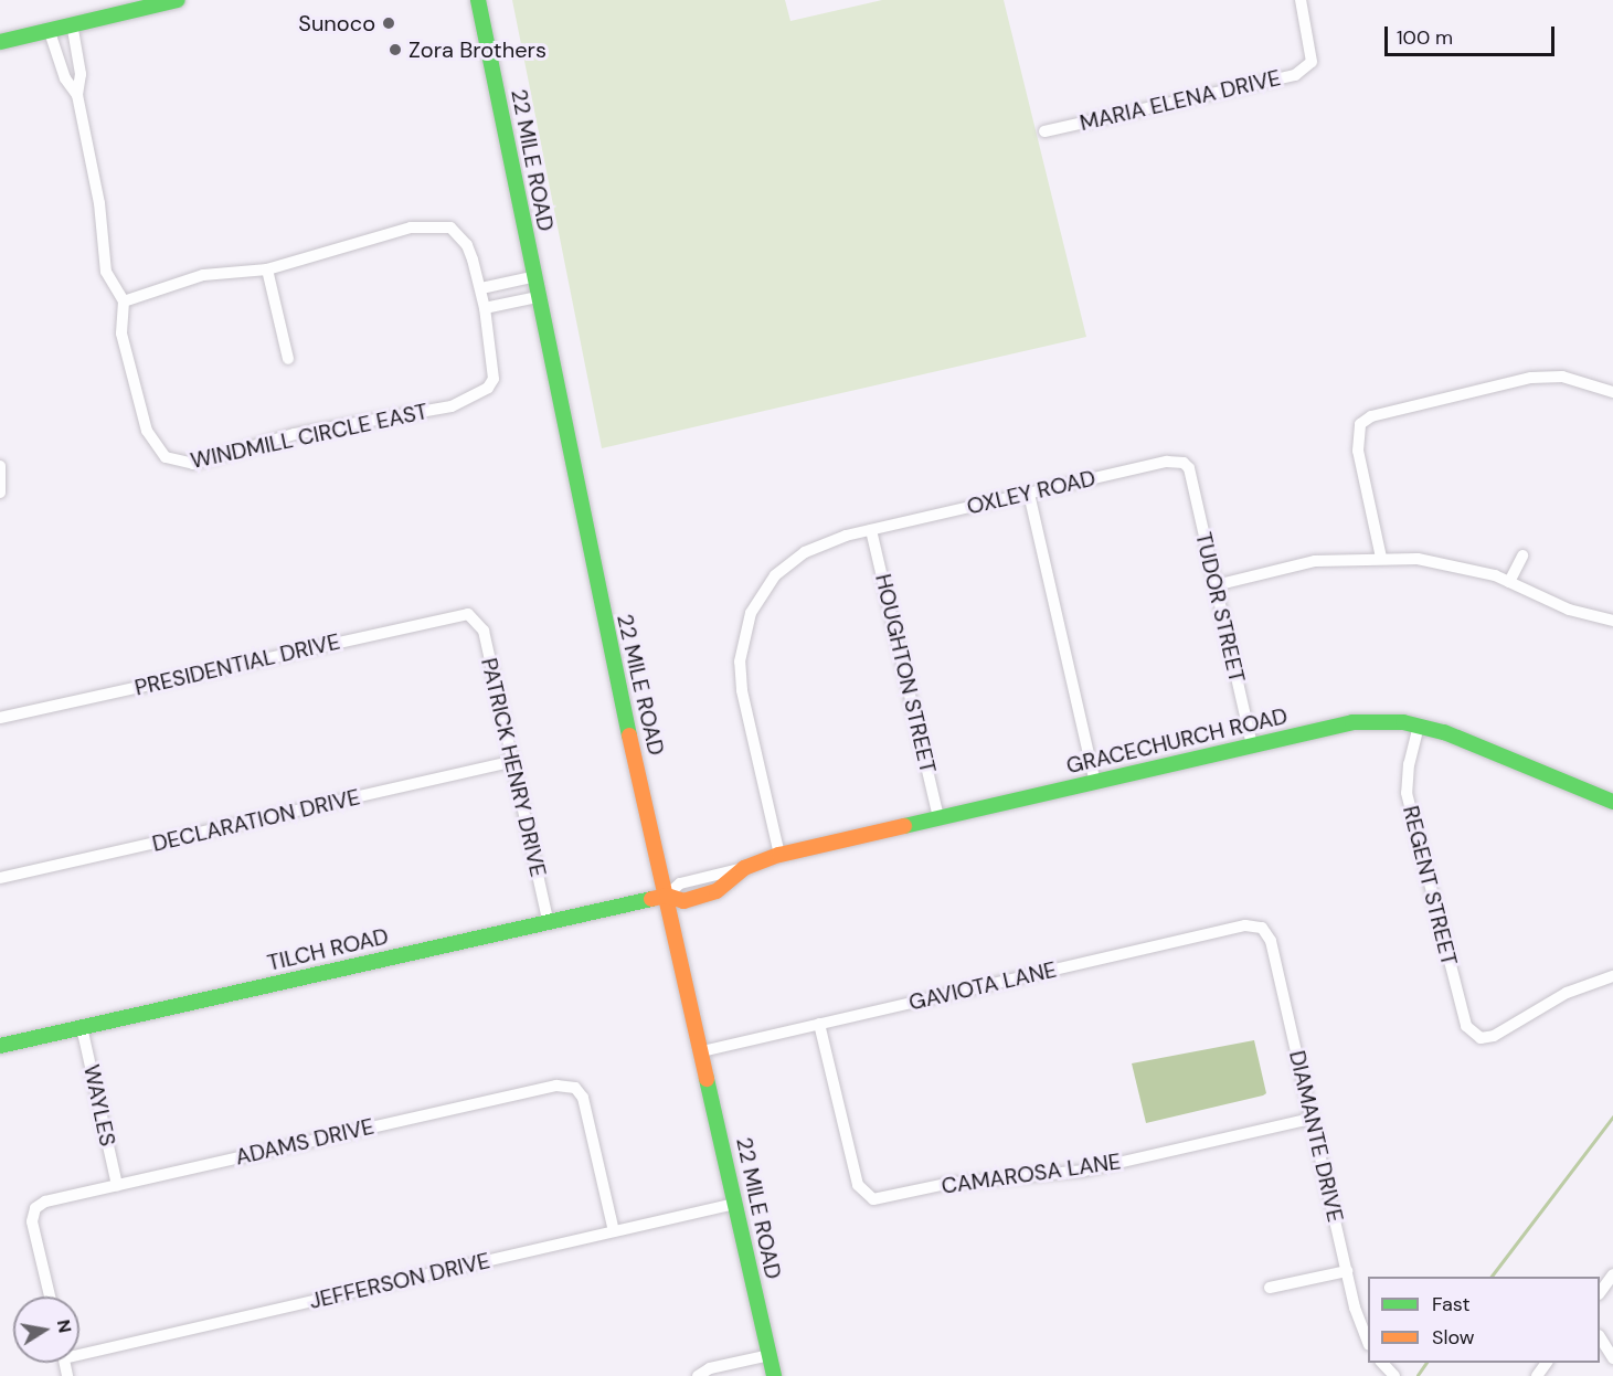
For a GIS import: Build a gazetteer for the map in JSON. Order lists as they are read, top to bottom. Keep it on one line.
{"streets":{"street":["MARIA ELENA DRIVE","22 MILE ROAD","WINDMILL CIRCLE EAST","OXLEY ROAD","TUDOR STREET","PRESIDENTIAL DRIVE","HOUGHTON STREET","GRACECHURCH ROAD","PATRICK HENRY DRIVE","DECLARATION DRIVE","REGENT STREET","TILCH ROAD","GAVIOTA LANE","WAYLES","DIAMANTE DRIVE","ADAMS DRIVE","CAMAROSA LANE","JEFFERSON DRIVE"]},"crossings":[["22 MILE ROAD","GRACECHURCH ROAD"],["22 MILE ROAD","TILCH ROAD"],["22 MILE ROAD","GAVIOTA LANE"],["22 MILE ROAD","JEFFERSON DRIVE"],["OXLEY ROAD","TUDOR STREET"],["OXLEY ROAD","HOUGHTON STREET"],["OXLEY ROAD","GRACECHURCH ROAD"],["TUDOR STREET","GRACECHURCH ROAD"],["PRESIDENTIAL DRIVE","PATRICK HENRY DRIVE"],["HOUGHTON STREET","GRACECHURCH ROAD"],["GRACECHURCH ROAD","REGENT STREET"],["GRACECHURCH ROAD","TILCH ROAD"],["PATRICK HENRY DRIVE","DECLARATION DRIVE"],["PATRICK HENRY DRIVE","TILCH ROAD"],["TILCH ROAD","WAYLES"],["GAVIOTA LANE","DIAMANTE DRIVE"],["GAVIOTA LANE","CAMAROSA LANE"],["WAYLES","ADAMS DRIVE"],["DIAMANTE DRIVE","CAMAROSA LANE"],["ADAMS DRIVE","JEFFERSON DRIVE"]],"places":["Sunoco","Zora Brothers"],"legend":["Fast","Slow"],"scale_bar":"100 m","north":"right"}
